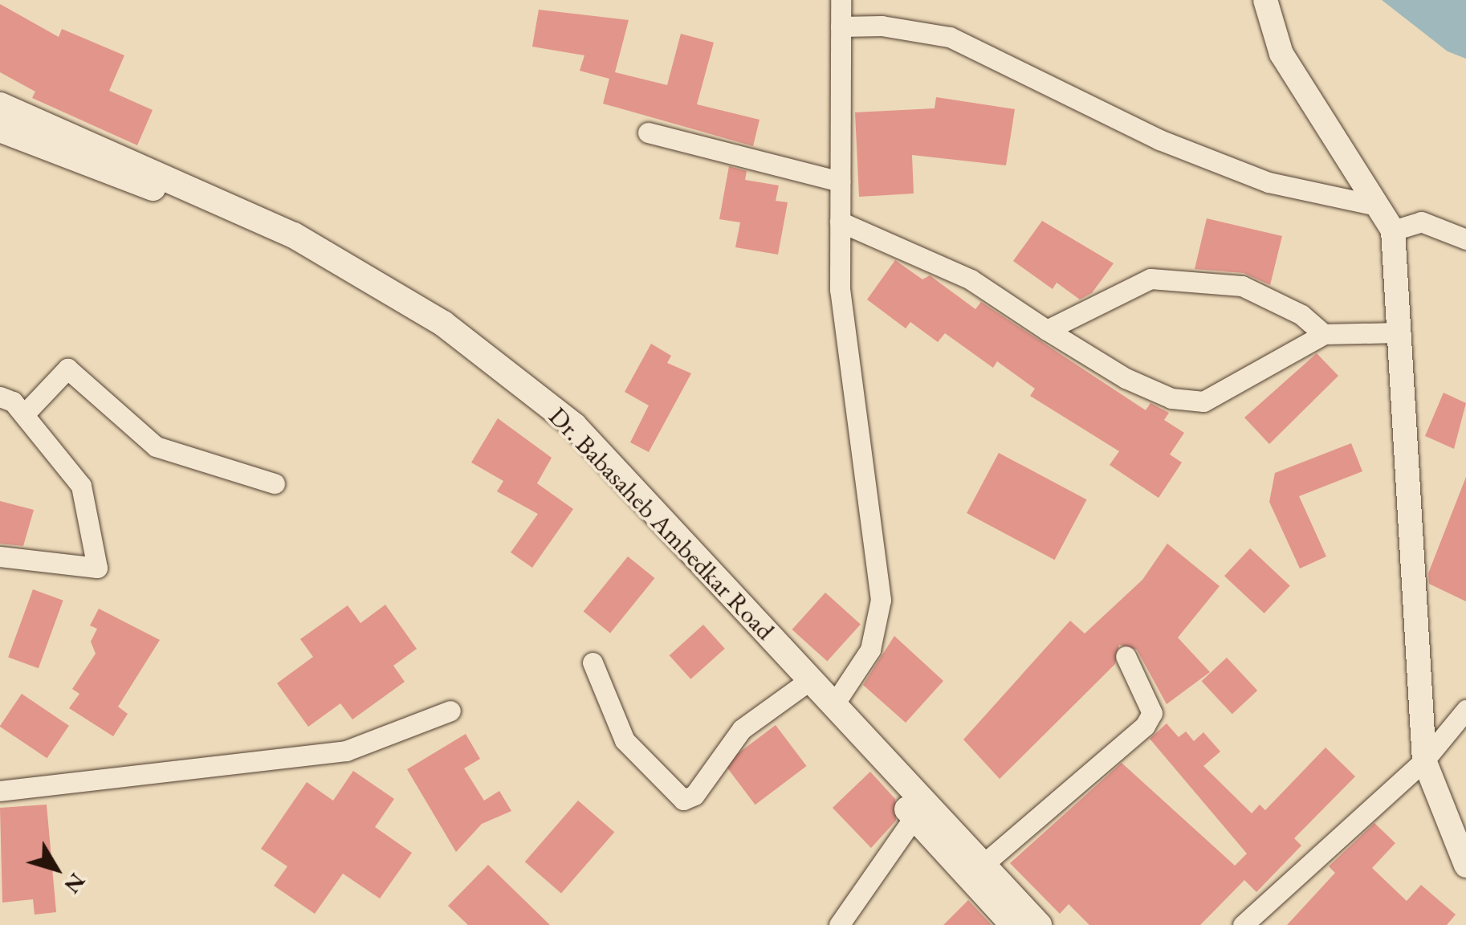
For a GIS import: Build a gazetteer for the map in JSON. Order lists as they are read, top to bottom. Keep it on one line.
{"streets":{"main road":["Dr. Babasaheb Ambedkar Road"]},"north":"bottom right"}
